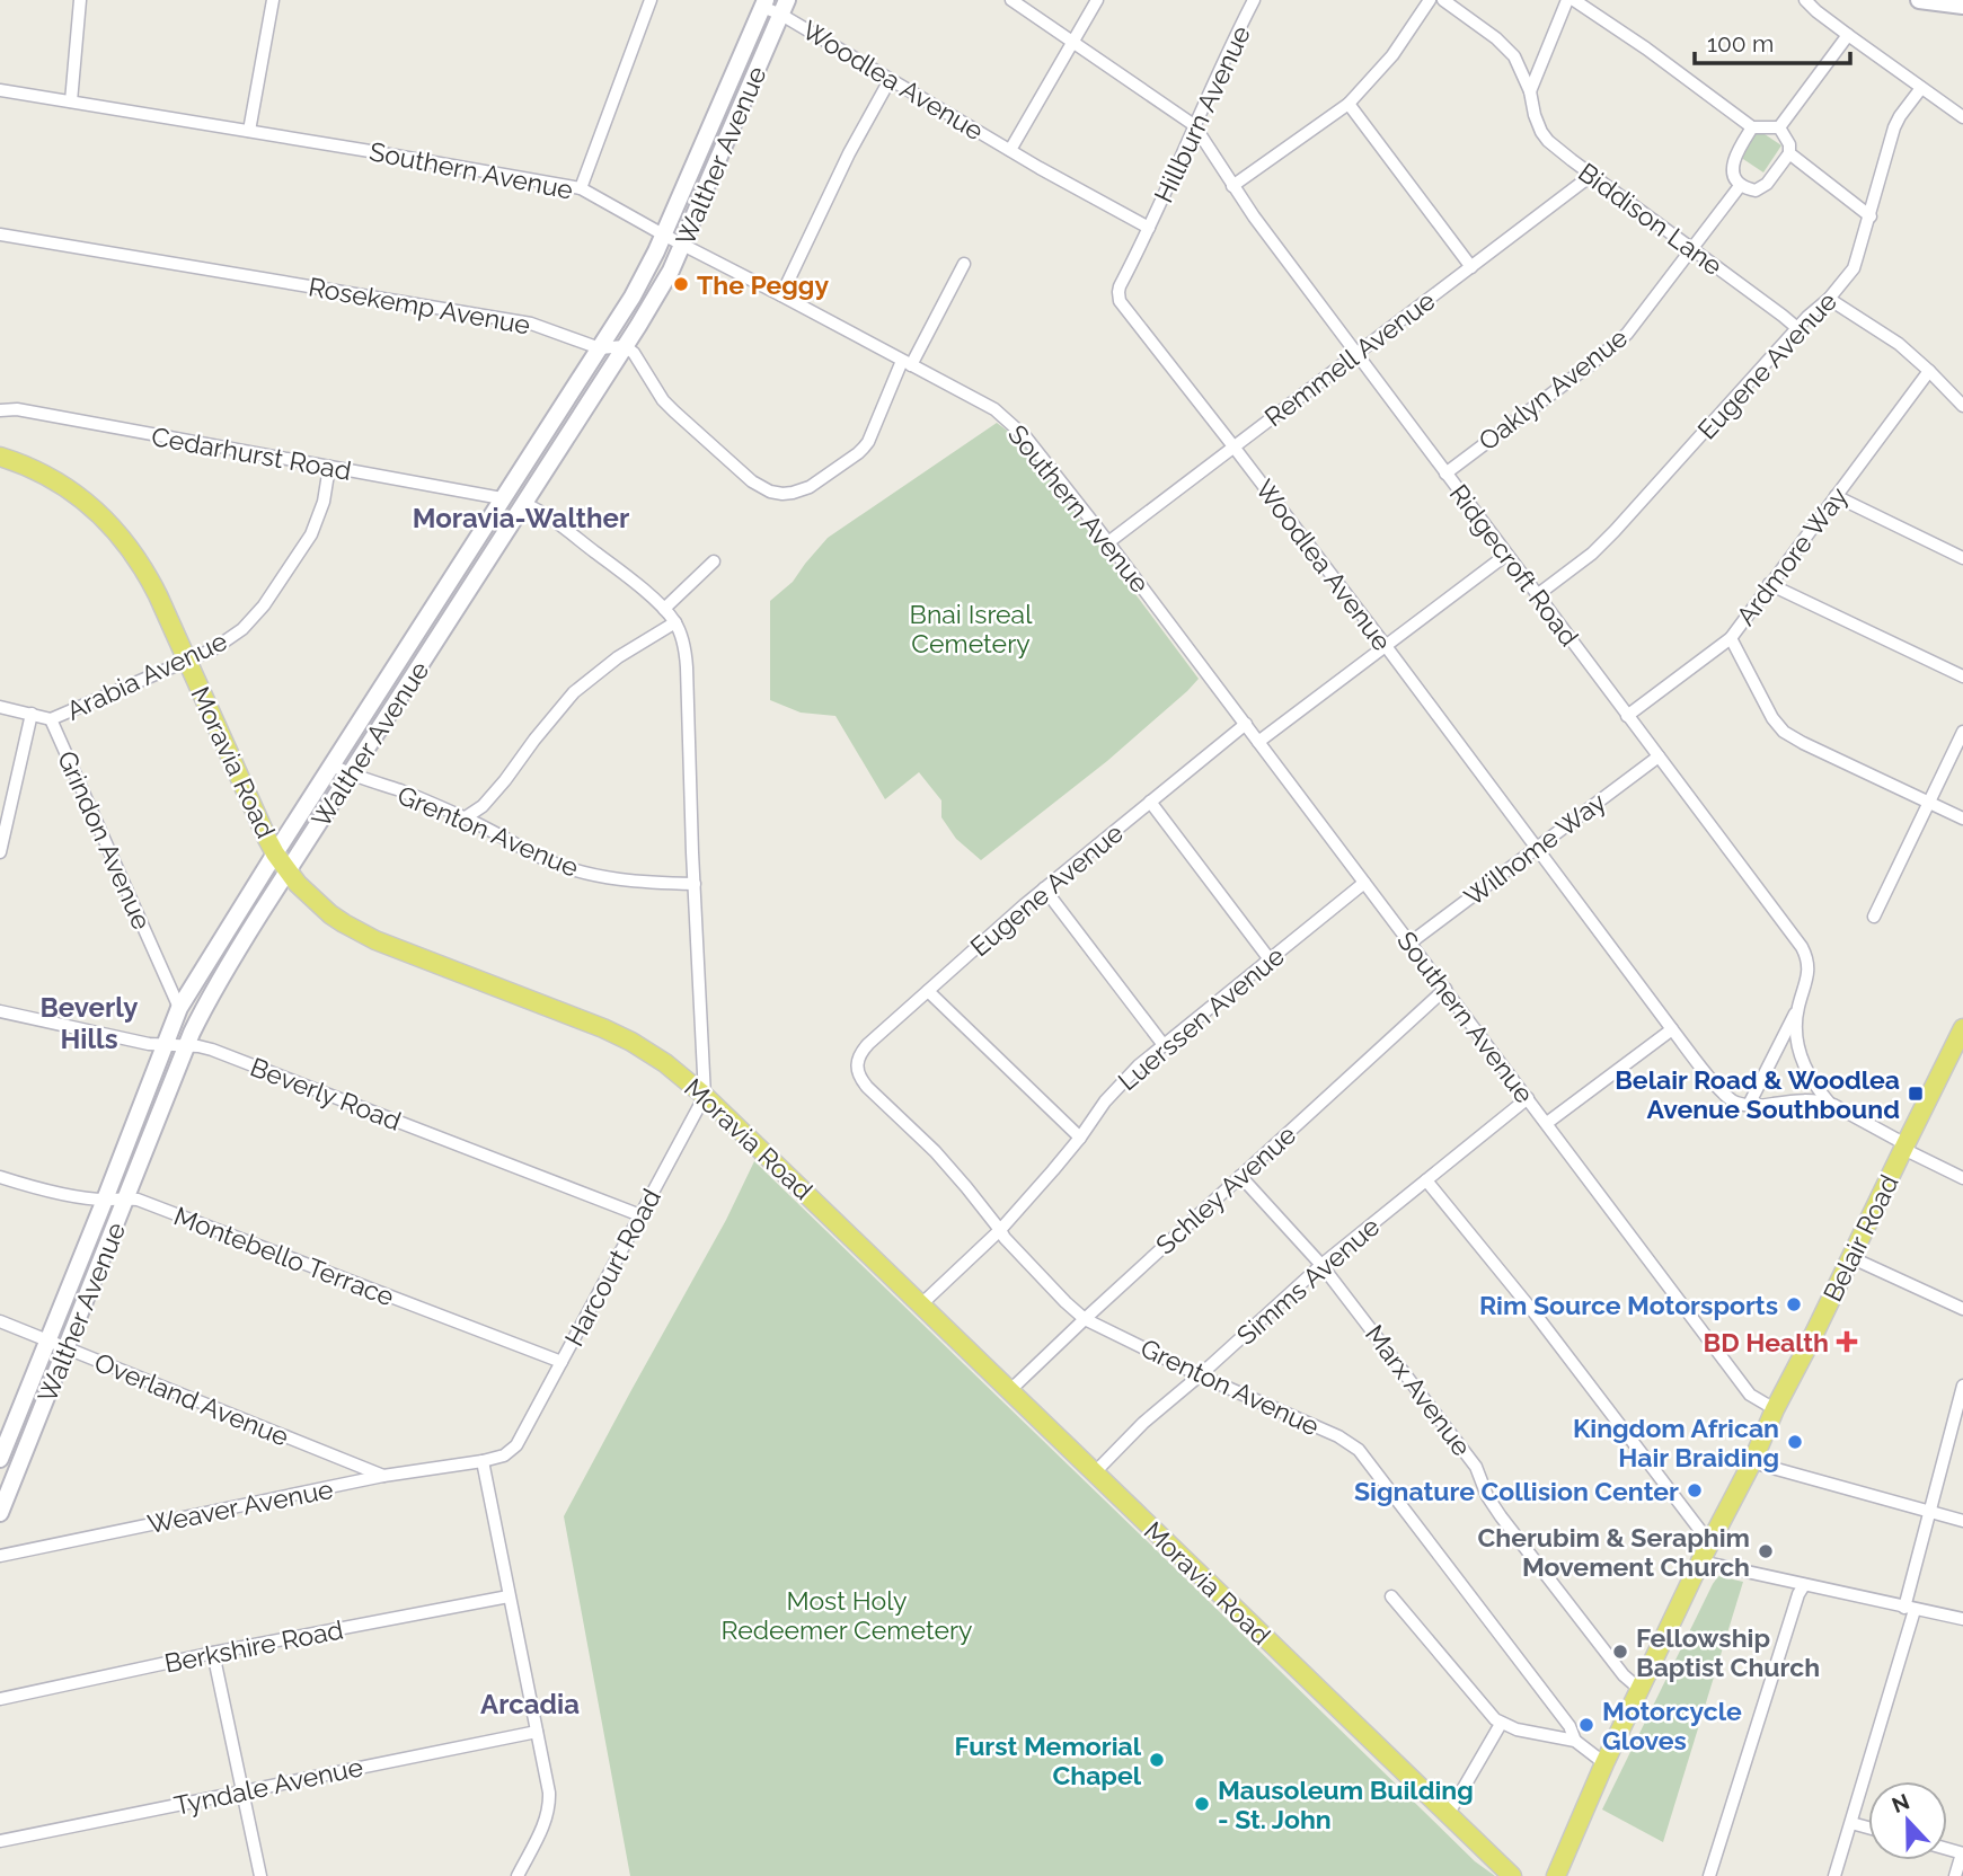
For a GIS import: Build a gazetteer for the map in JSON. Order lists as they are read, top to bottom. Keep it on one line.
{"streets":{"main road":["Walther Avenue","Moravia Road","Belair Road"],"street":["Woodlea Avenue","Hillburn Avenue","Southern Avenue","Biddison Lane","Rosekemp Avenue","Remmell Avenue","Eugene Avenue","Oaklyn Avenue","Cedarhurst Road","Ardmore Way","Ridgecroft Road","Arabia Avenue","Grenton Avenue","Grindon Avenue","Wilhome Way","Luerssen Avenue","Beverly Road","Schley Avenue","Montebello Terrace","Harcourt Road","Simms Avenue","Marx Avenue","Overland Avenue","Weaver Avenue","Berkshire Road","Tyndale Avenue"]},"crossings":[["Woodlea Avenue","Hillburn Avenue"],["Woodlea Avenue","Walther Avenue"],["Woodlea Avenue","Remmell Avenue"],["Woodlea Avenue","Ridgecroft Road"],["Woodlea Avenue","Wilhome Way"],["Hillburn Avenue","Ridgecroft Road"],["Walther Avenue","Southern Avenue"],["Walther Avenue","Rosekemp Avenue"],["Walther Avenue","Cedarhurst Road"],["Walther Avenue","Moravia Road"],["Walther Avenue","Grenton Avenue"],["Walther Avenue","Grindon Avenue"],["Walther Avenue","Beverly Road"],["Walther Avenue","Montebello Terrace"],["Walther Avenue","Overland Avenue"],["Southern Avenue","Remmell Avenue"],["Southern Avenue","Eugene Avenue"],["Southern Avenue","Wilhome Way"],["Southern Avenue","Luerssen Avenue"],["Southern Avenue","Schley Avenue"],["Southern Avenue","Belair Road"],["Southern Avenue","Simms Avenue"],["Biddison Lane","Remmell Avenue"],["Biddison Lane","Eugene Avenue"],["Biddison Lane","Oaklyn Avenue"],["Remmell Avenue","Ridgecroft Road"],["Eugene Avenue","Ridgecroft Road"],["Eugene Avenue","Grenton Avenue"],["Oaklyn Avenue","Ridgecroft Road"],["Cedarhurst Road","Arabia Avenue"],["Ardmore Way","Ridgecroft Road"],["Ridgecroft Road","Wilhome Way"],["Arabia Avenue","Moravia Road"],["Arabia Avenue","Grindon Avenue"],["Moravia Road","Luerssen Avenue"],["Moravia Road","Schley Avenue"],["Moravia Road","Harcourt Road"],["Moravia Road","Simms Avenue"],["Grenton Avenue","Luerssen Avenue"],["Grenton Avenue","Schley Avenue"],["Grenton Avenue","Simms Avenue"],["Beverly Road","Harcourt Road"],["Schley Avenue","Marx Avenue"],["Belair Road","Marx Avenue"],["Montebello Terrace","Harcourt Road"],["Harcourt Road","Weaver Avenue"],["Simms Avenue","Marx Avenue"],["Overland Avenue","Weaver Avenue"]],"districts":["Moravia-Walther","Beverly Hills","Arcadia"],"parks":["Bnai Isreal Cemetery","Most Holy Redeemer Cemetery"],"places":{"other":["The Peggy","Rim Source Motorsports","Kingdom African Hair Braiding","Signature Collision Center","Cherubim & Seraphim Movement Church","Fellowship Baptist Church","Motorcycle Gloves","Furst Memorial Chapel","Mausoleum Building - St. John"],"transit":["Belair Road & Woodlea Avenue Southbound"],"health":["BD Health"]},"scale_bar":"100 m","north":"top"}
